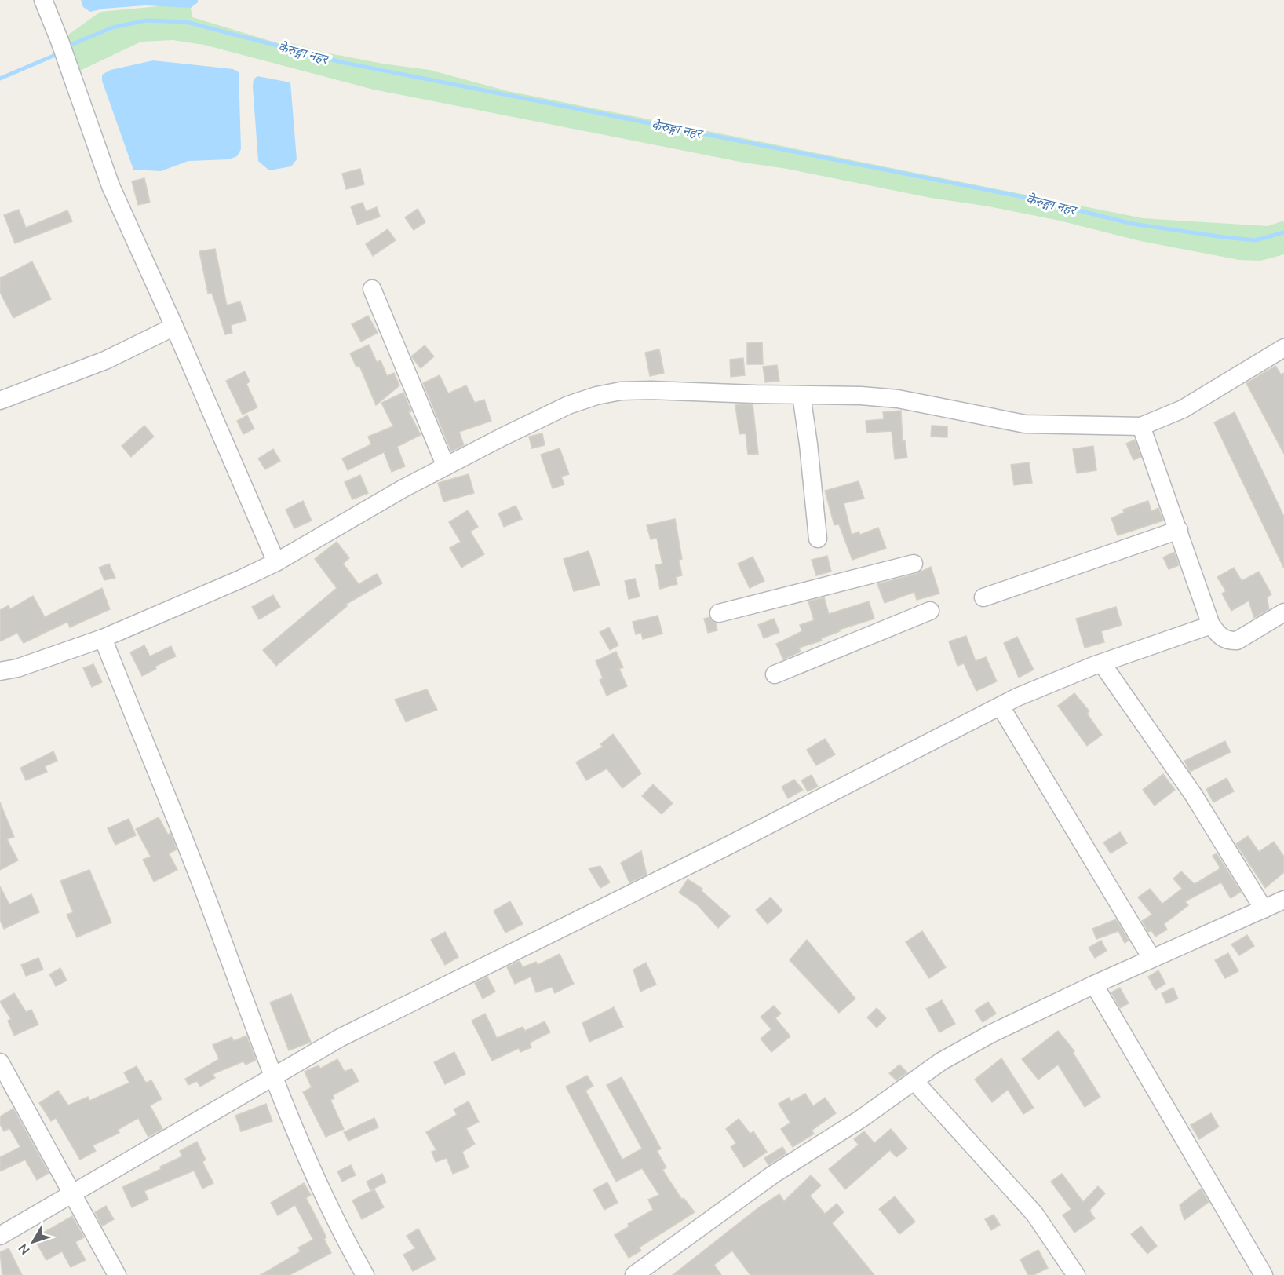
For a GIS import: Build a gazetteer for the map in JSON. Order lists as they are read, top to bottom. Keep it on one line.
{"water":["केेरुङ्गा नहर"],"north":"bottom left"}
